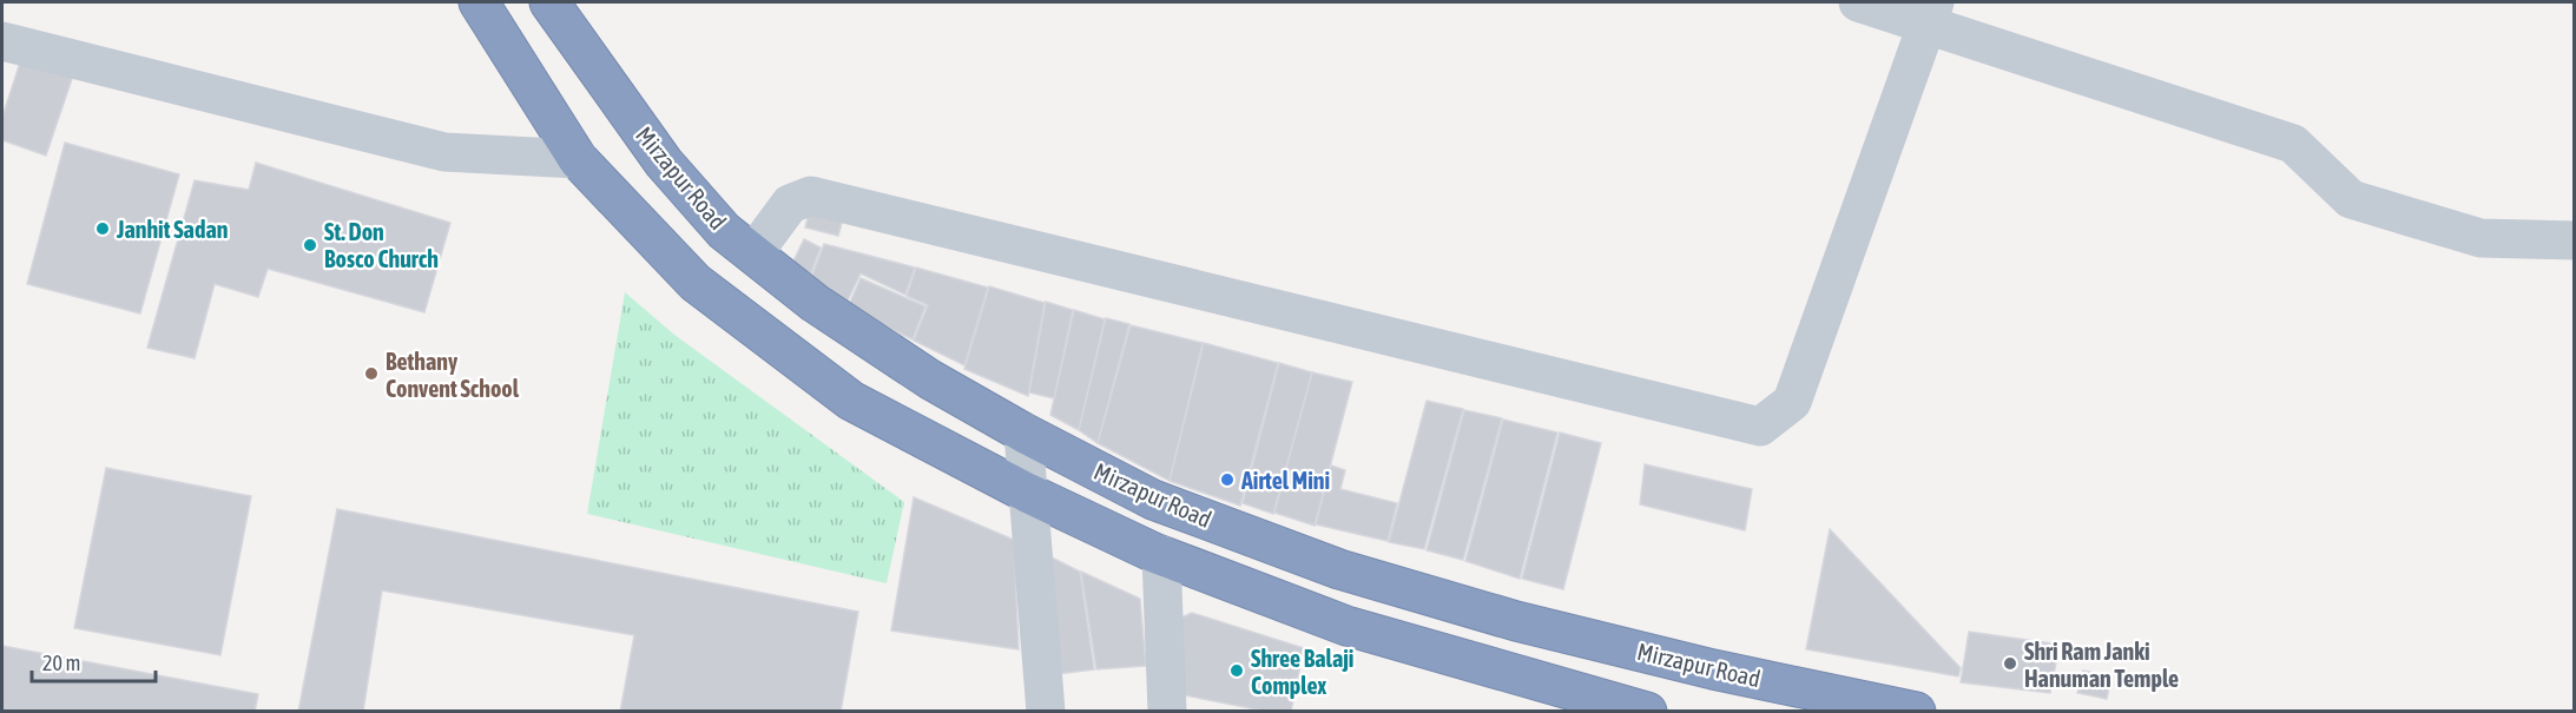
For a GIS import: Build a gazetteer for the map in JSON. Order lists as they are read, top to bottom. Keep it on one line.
{"streets":{"highway":["Mirzapur Road"]},"places":["Janhit Sadan","St. Don Bosco Church","Bethany Convent School","Airtel Mini","Shri Ram Janki Hanuman Temple","Shree Balaji Complex"],"scale_bar":"20 m"}
